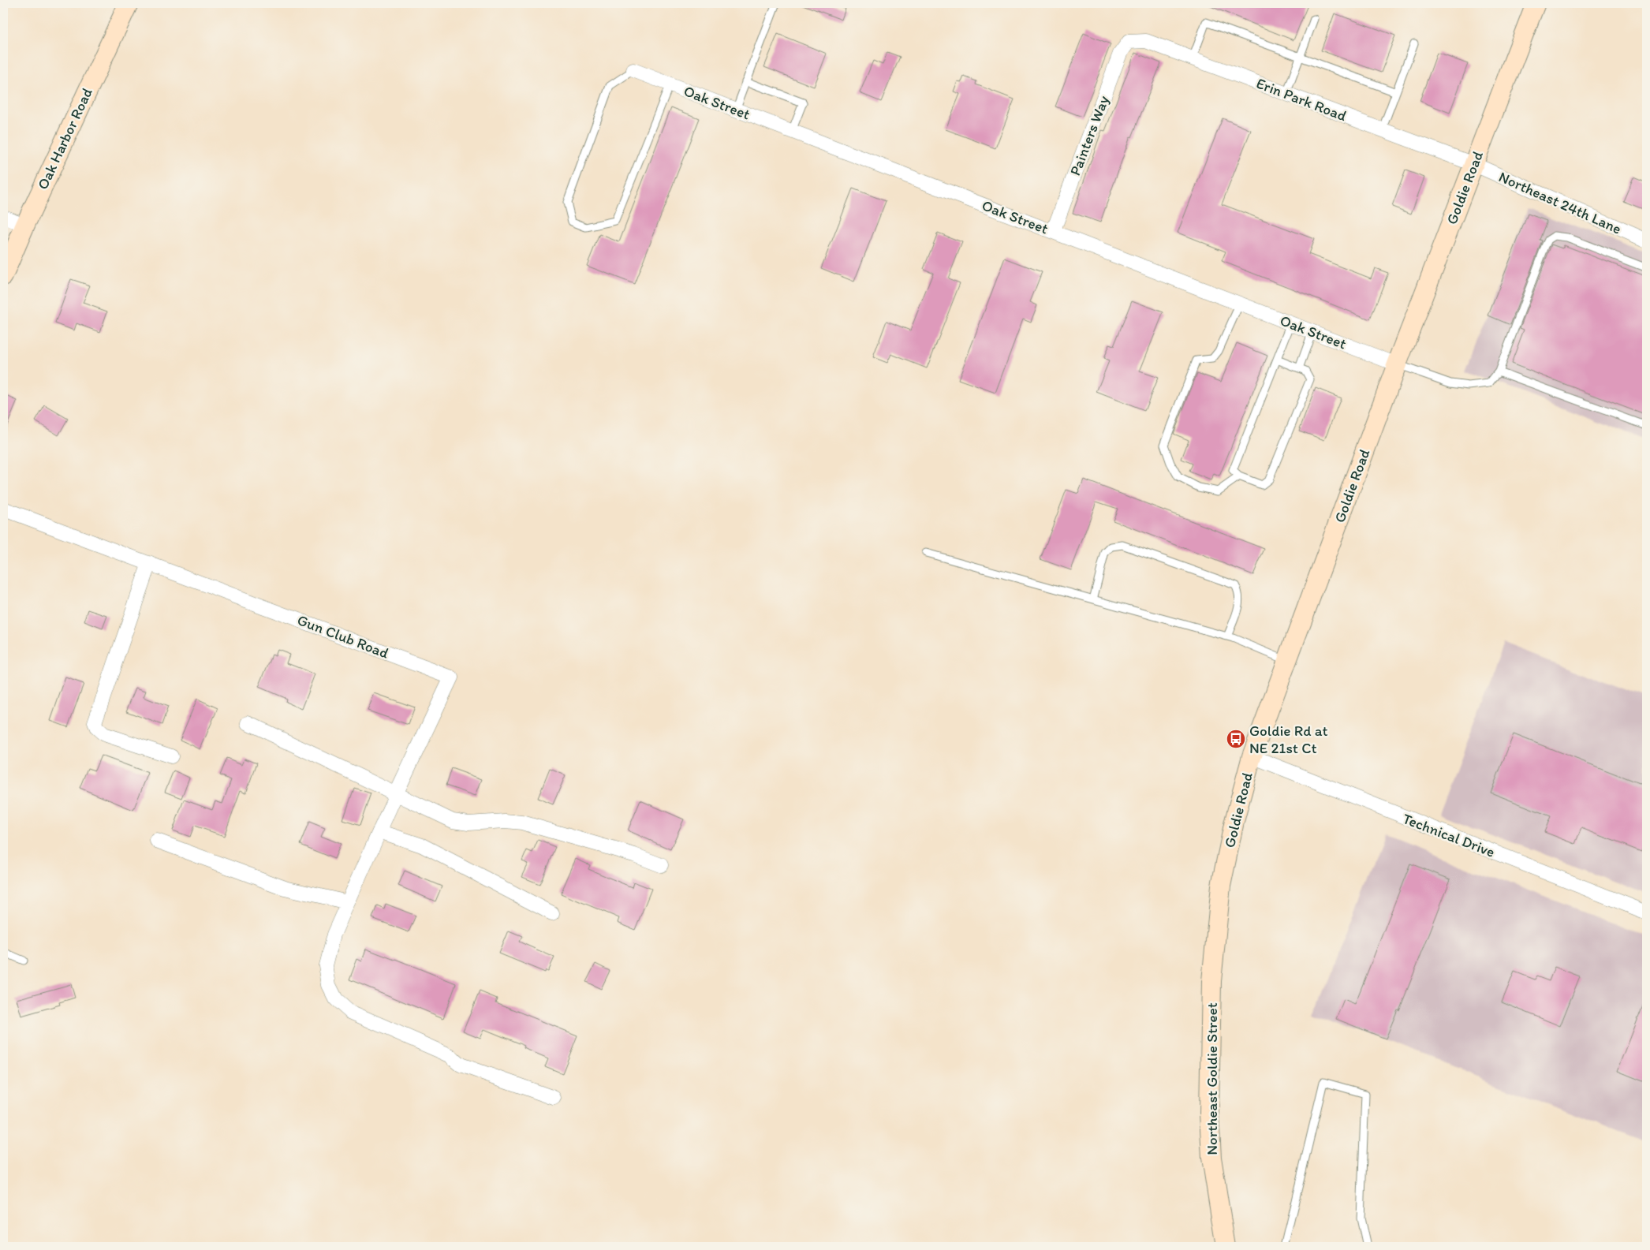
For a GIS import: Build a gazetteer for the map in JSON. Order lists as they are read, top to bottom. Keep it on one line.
{"streets":{"street":["Erin Park Road","Oak Street","Painters Way","Oak Harbor Road","Goldie Road","Northeast 24th Lane","Gun Club Road","Technical Drive","Northeast Goldie Street"]},"crossings":[["Erin Park Road","Painters Way"],["Erin Park Road","Goldie Road"],["Erin Park Road","Northeast 24th Lane"],["Oak Street","Painters Way"],["Oak Street","Goldie Road"],["Goldie Road","Northeast 24th Lane"],["Goldie Road","Technical Drive"],["Goldie Road","Northeast Goldie Street"]],"places":{"bus stop":["Goldie Rd at NE 21st Ct"]}}
